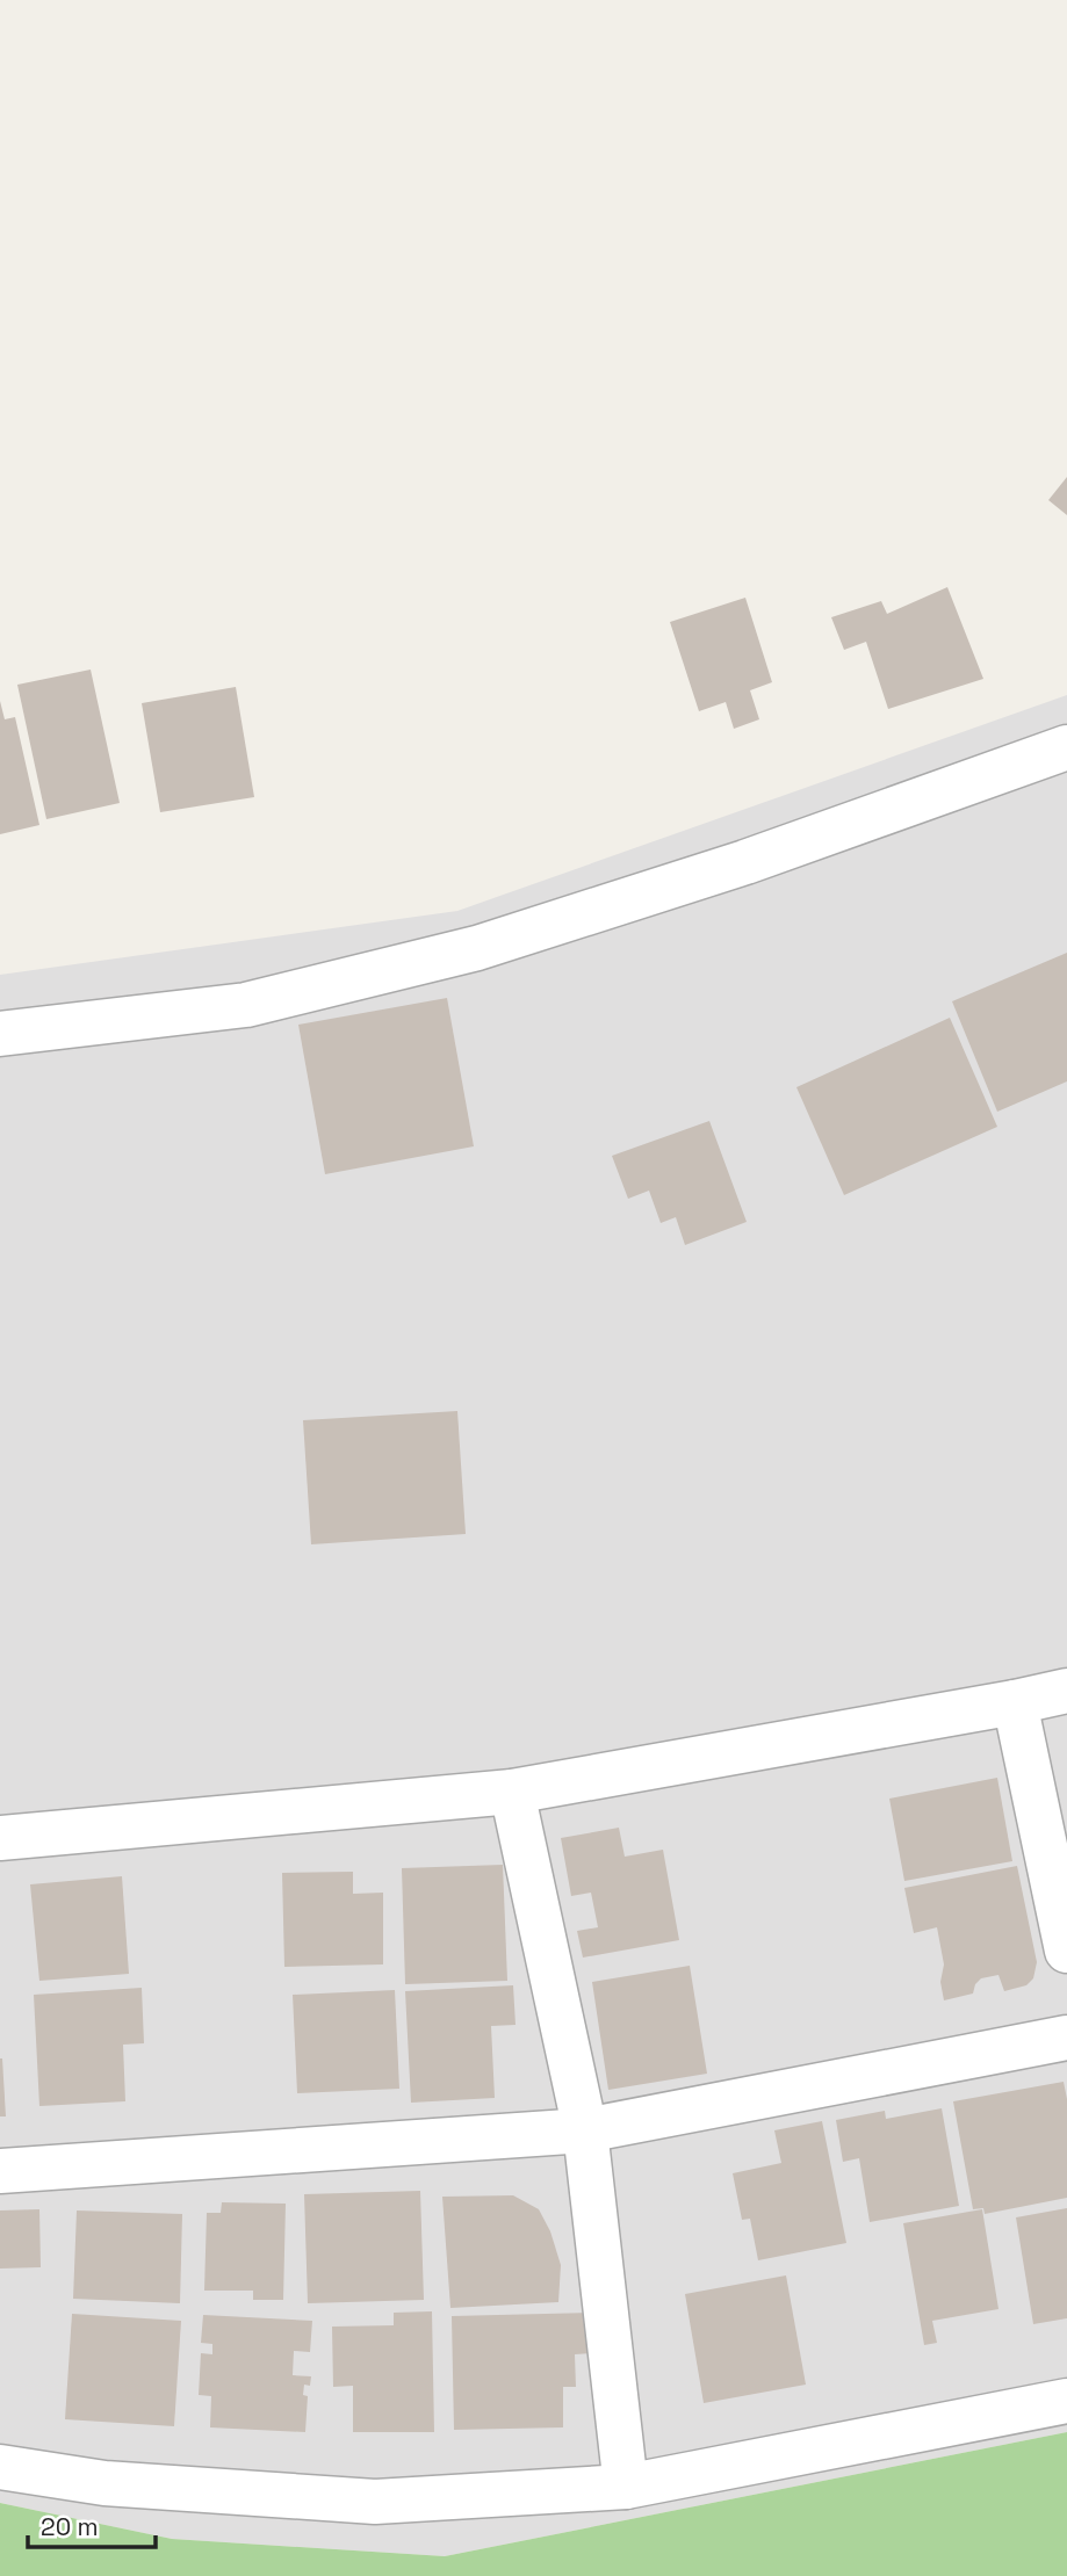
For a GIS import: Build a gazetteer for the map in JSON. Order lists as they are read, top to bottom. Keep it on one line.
{"scale_bar":"20 m"}
